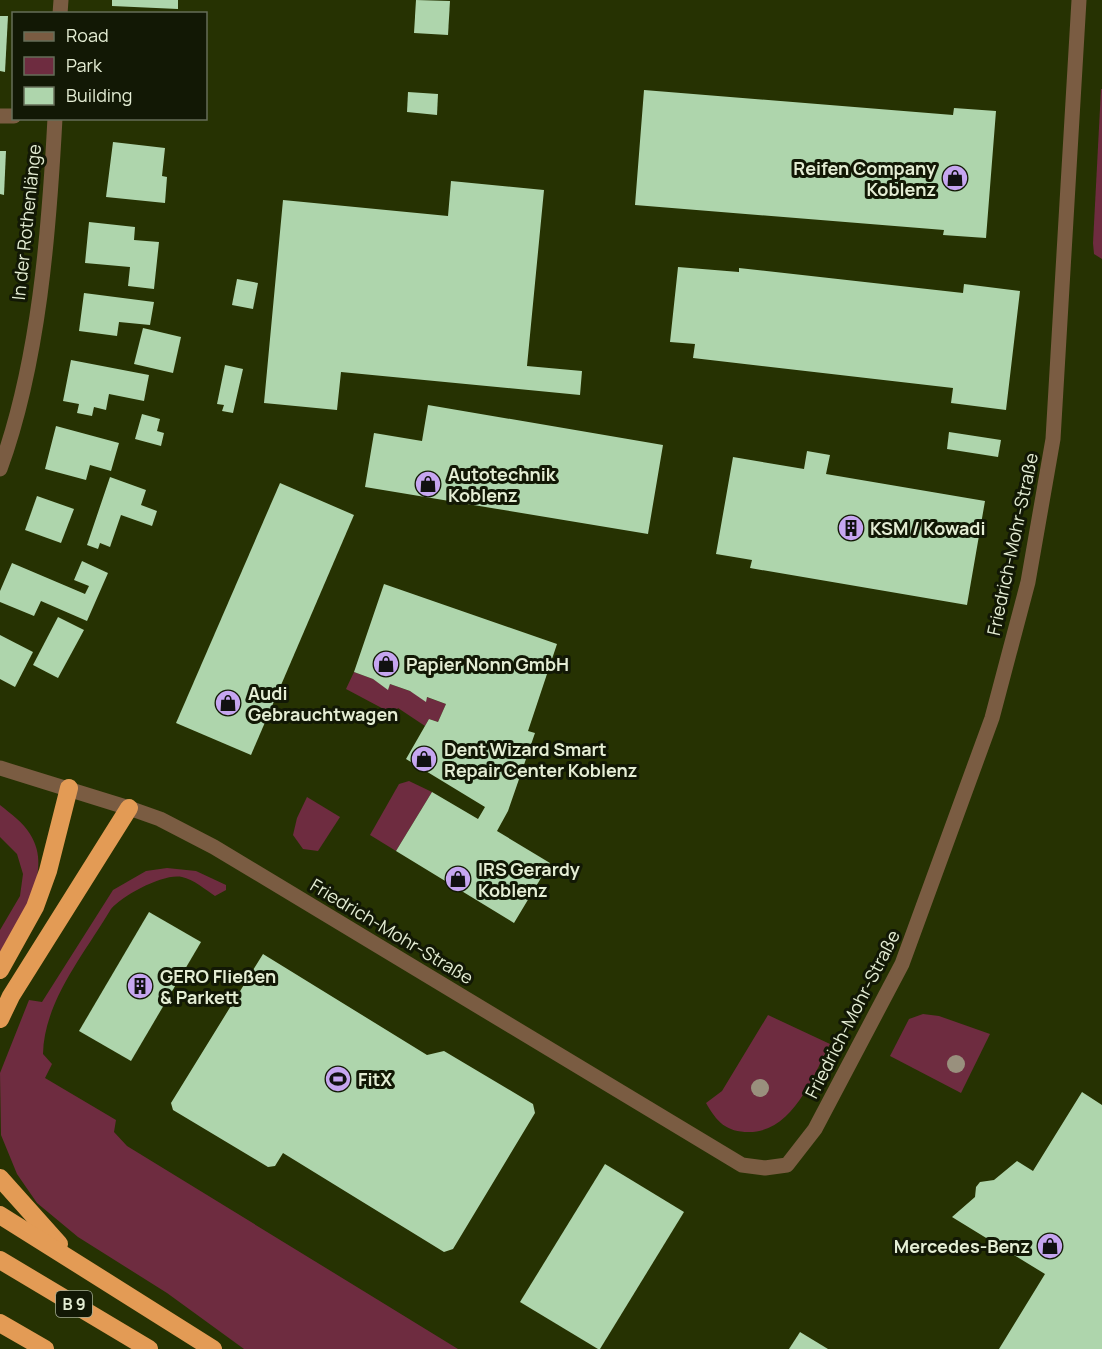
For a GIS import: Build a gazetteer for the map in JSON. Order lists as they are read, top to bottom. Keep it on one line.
{"streets":{"highway":["B 9"],"street":["In der Rothenlänge","Friedrich-Mohr-Straße"]},"places":{"shop":["Reifen Company Koblenz","Autotechnik Koblenz","Papier Nonn GmbH","Audi Gebrauchtwagen","Dent Wizard Smart Repair Center Koblenz","IRS Gerardy Koblenz","Mercedes-Benz"],"building":["KSM / Kowadi","GERO Fließen & Parkett"],"sports":["FitX"]},"legend":["Road","Park","Building"]}
